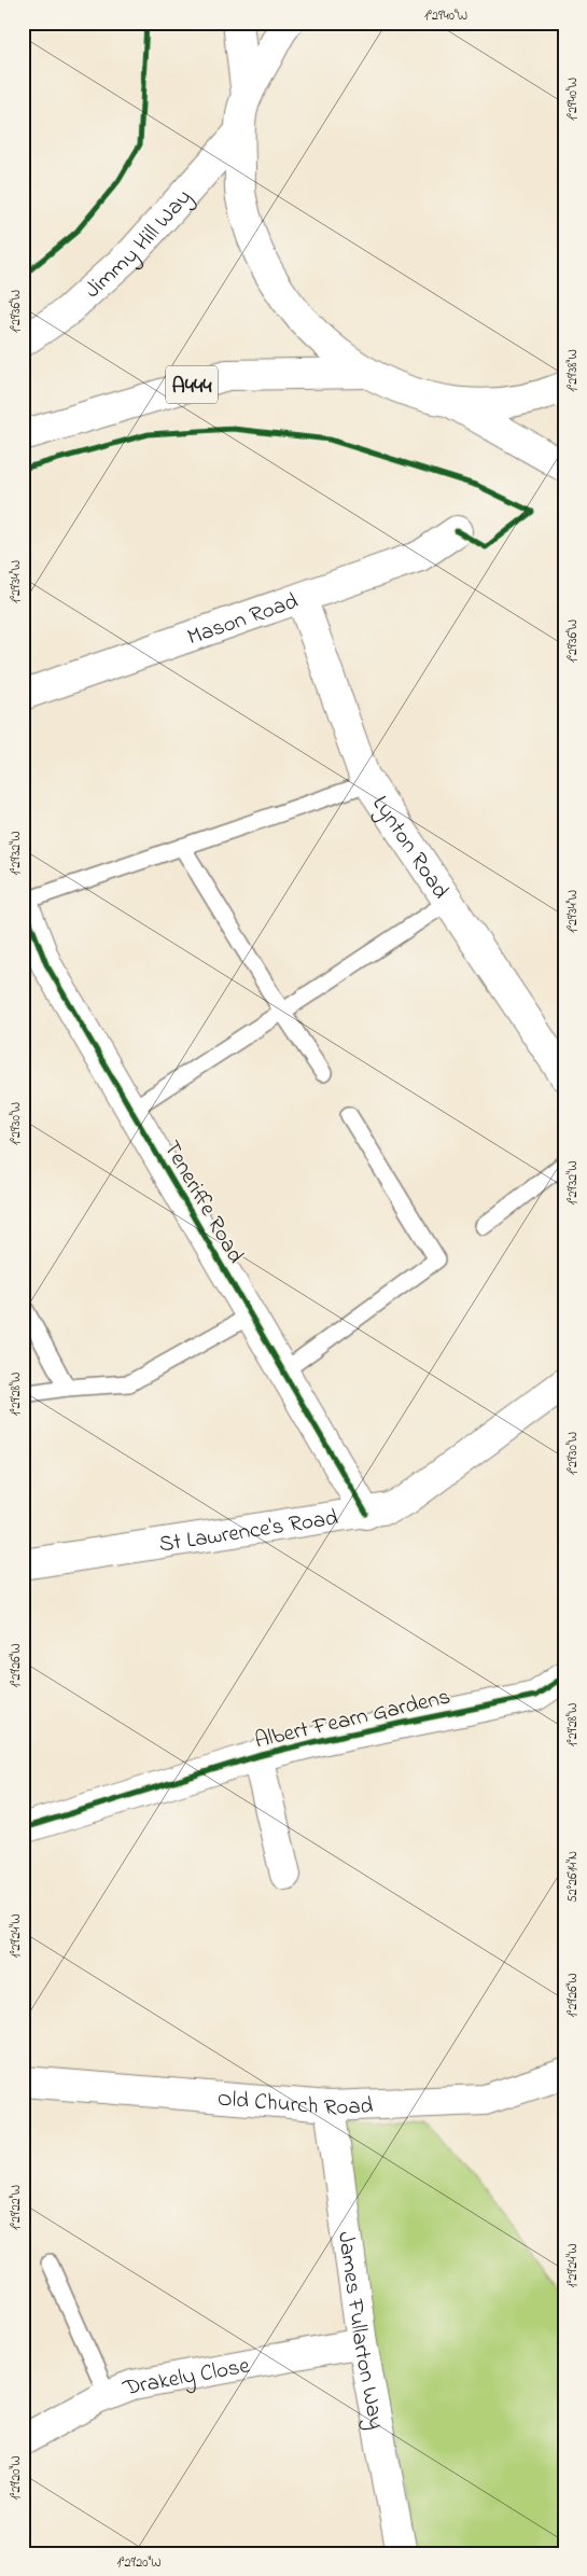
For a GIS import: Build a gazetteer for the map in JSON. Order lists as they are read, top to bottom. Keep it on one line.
{"streets":{"main road":["Jimmy Hill Way","A444","Mason Road","Lynton Road","Teneriffe Road","St Lawrence's Road","Albert Fearn Gardens","Old Church Road","James Fullarton Way","Drakely Close"]},"crossings":[["Mason Road","Lynton Road"],["Teneriffe Road","St Lawrence's Road"],["Old Church Road","James Fullarton Way"],["James Fullarton Way","Drakely Close"]],"coordinates":["1°29'40\"W","1°29'36\"W","1°29'38\"W","1°29'34\"W","1°29'32\"W","1°29'30\"W","1°29'28\"W","1°29'26\"W","52°26'14\"N","1°29'24\"W","1°29'22\"W","1°29'20\"W"]}
